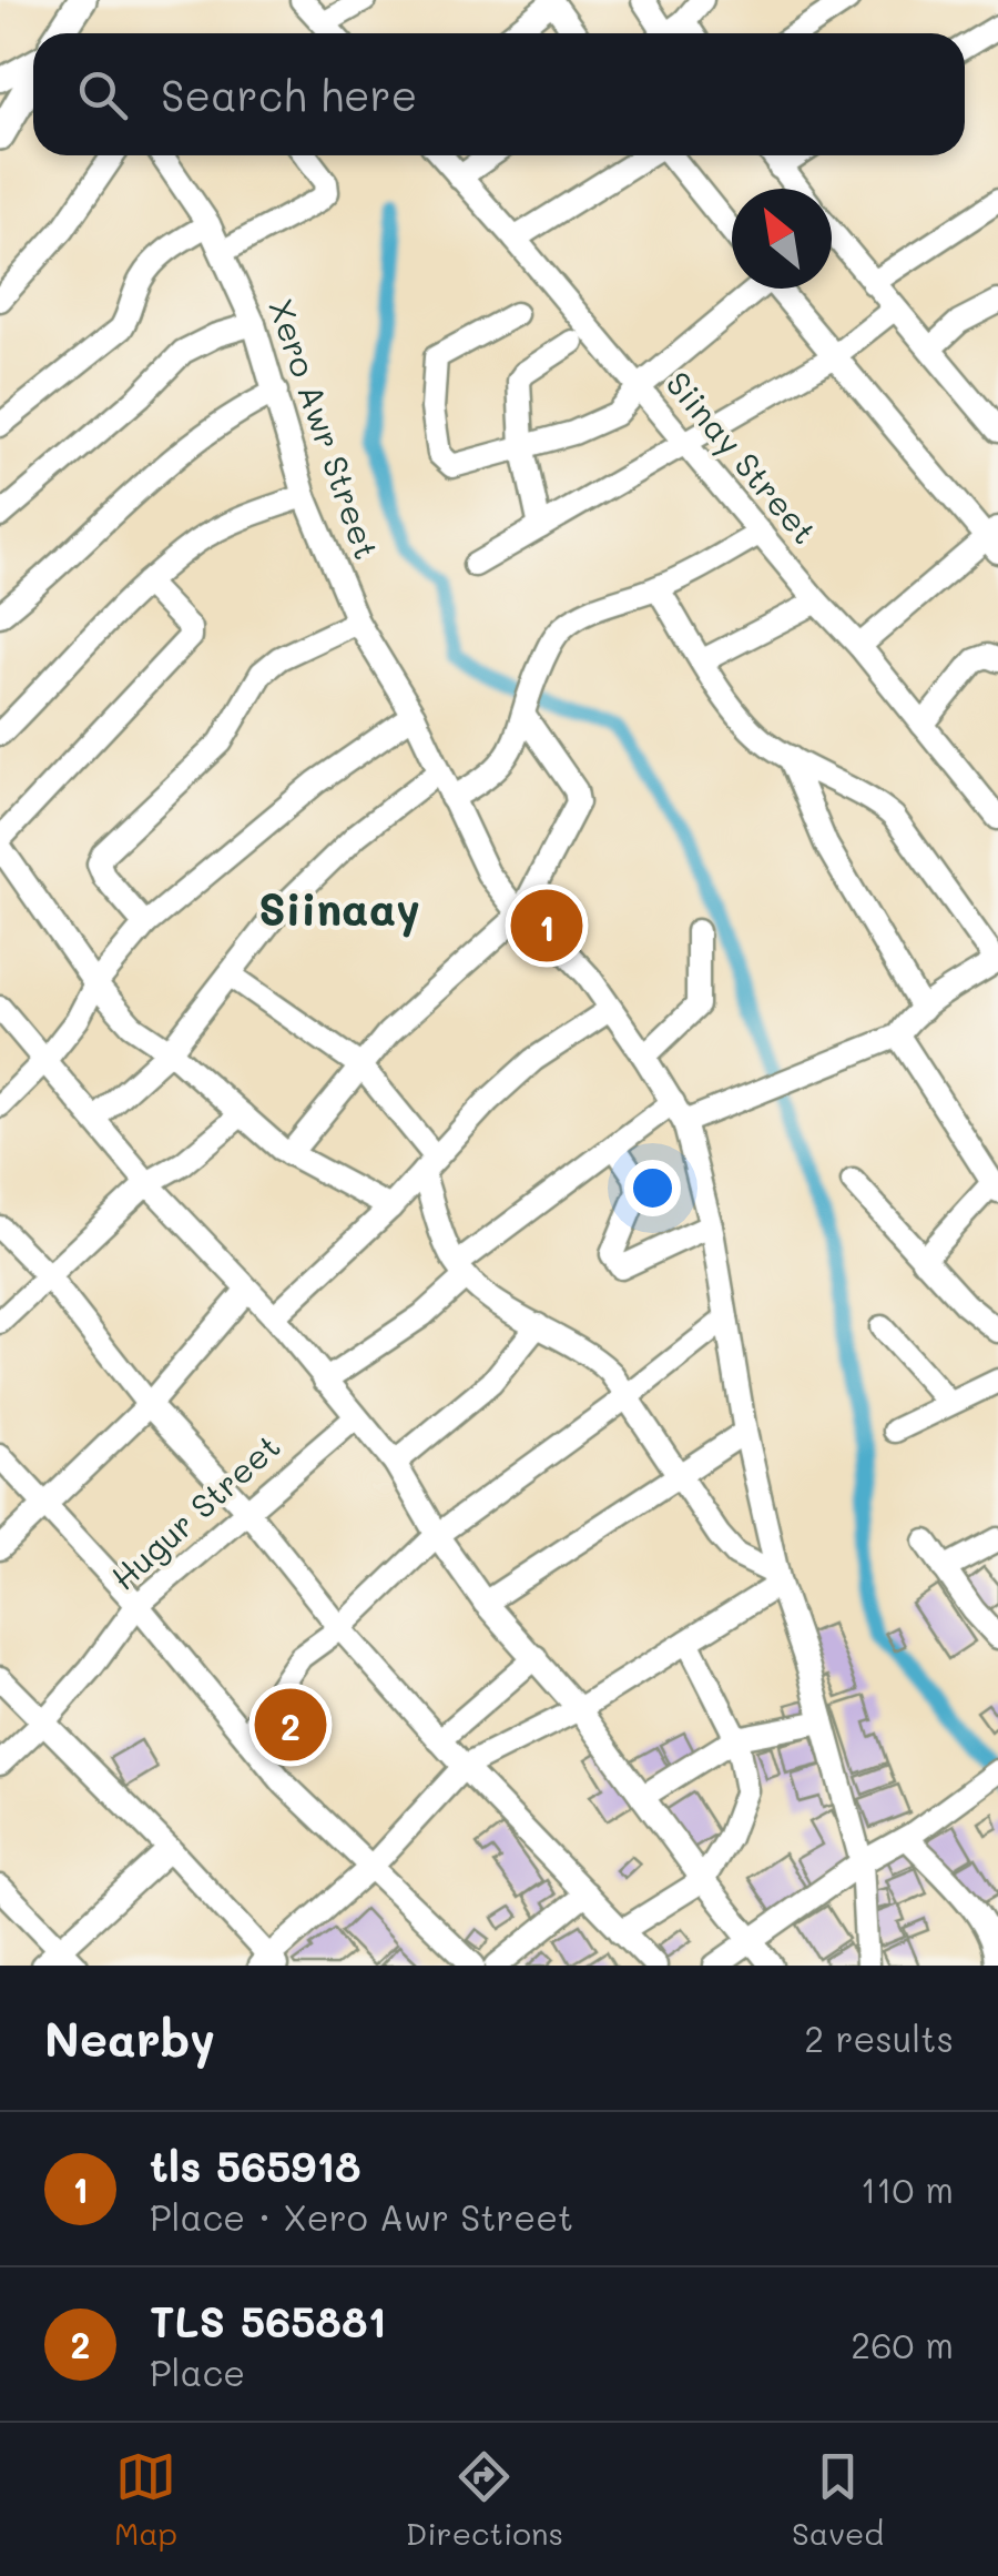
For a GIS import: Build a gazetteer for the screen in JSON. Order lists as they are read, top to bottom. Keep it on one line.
{"streets":{"street":["Xero Awr Street","Siinay Street","Hugur Street"]},"districts":["Siinaay"],"north":"top left","page":{"search":"Search here","pins":["1","2"],"heading":["Nearby","2 results"],"list":[{"mark":"1","name":"tls 565918","note":"Place · Xero Awr Street","value":"110 m"},{"mark":"2","name":"TLS 565881","note":"Place","value":"260 m"}],"nav":["Map","Directions","Saved"]}}
